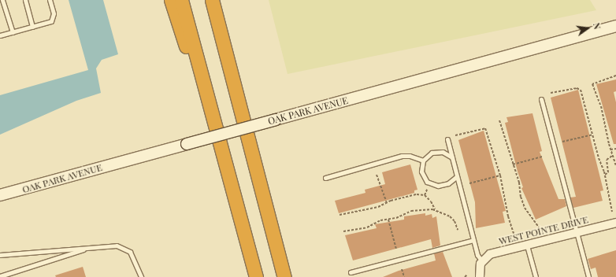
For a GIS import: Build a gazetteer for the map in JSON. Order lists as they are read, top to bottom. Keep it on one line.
{"streets":{"street":["OAK PARK AVENUE","WEST POINTE DRIVE"]},"north":"right"}
